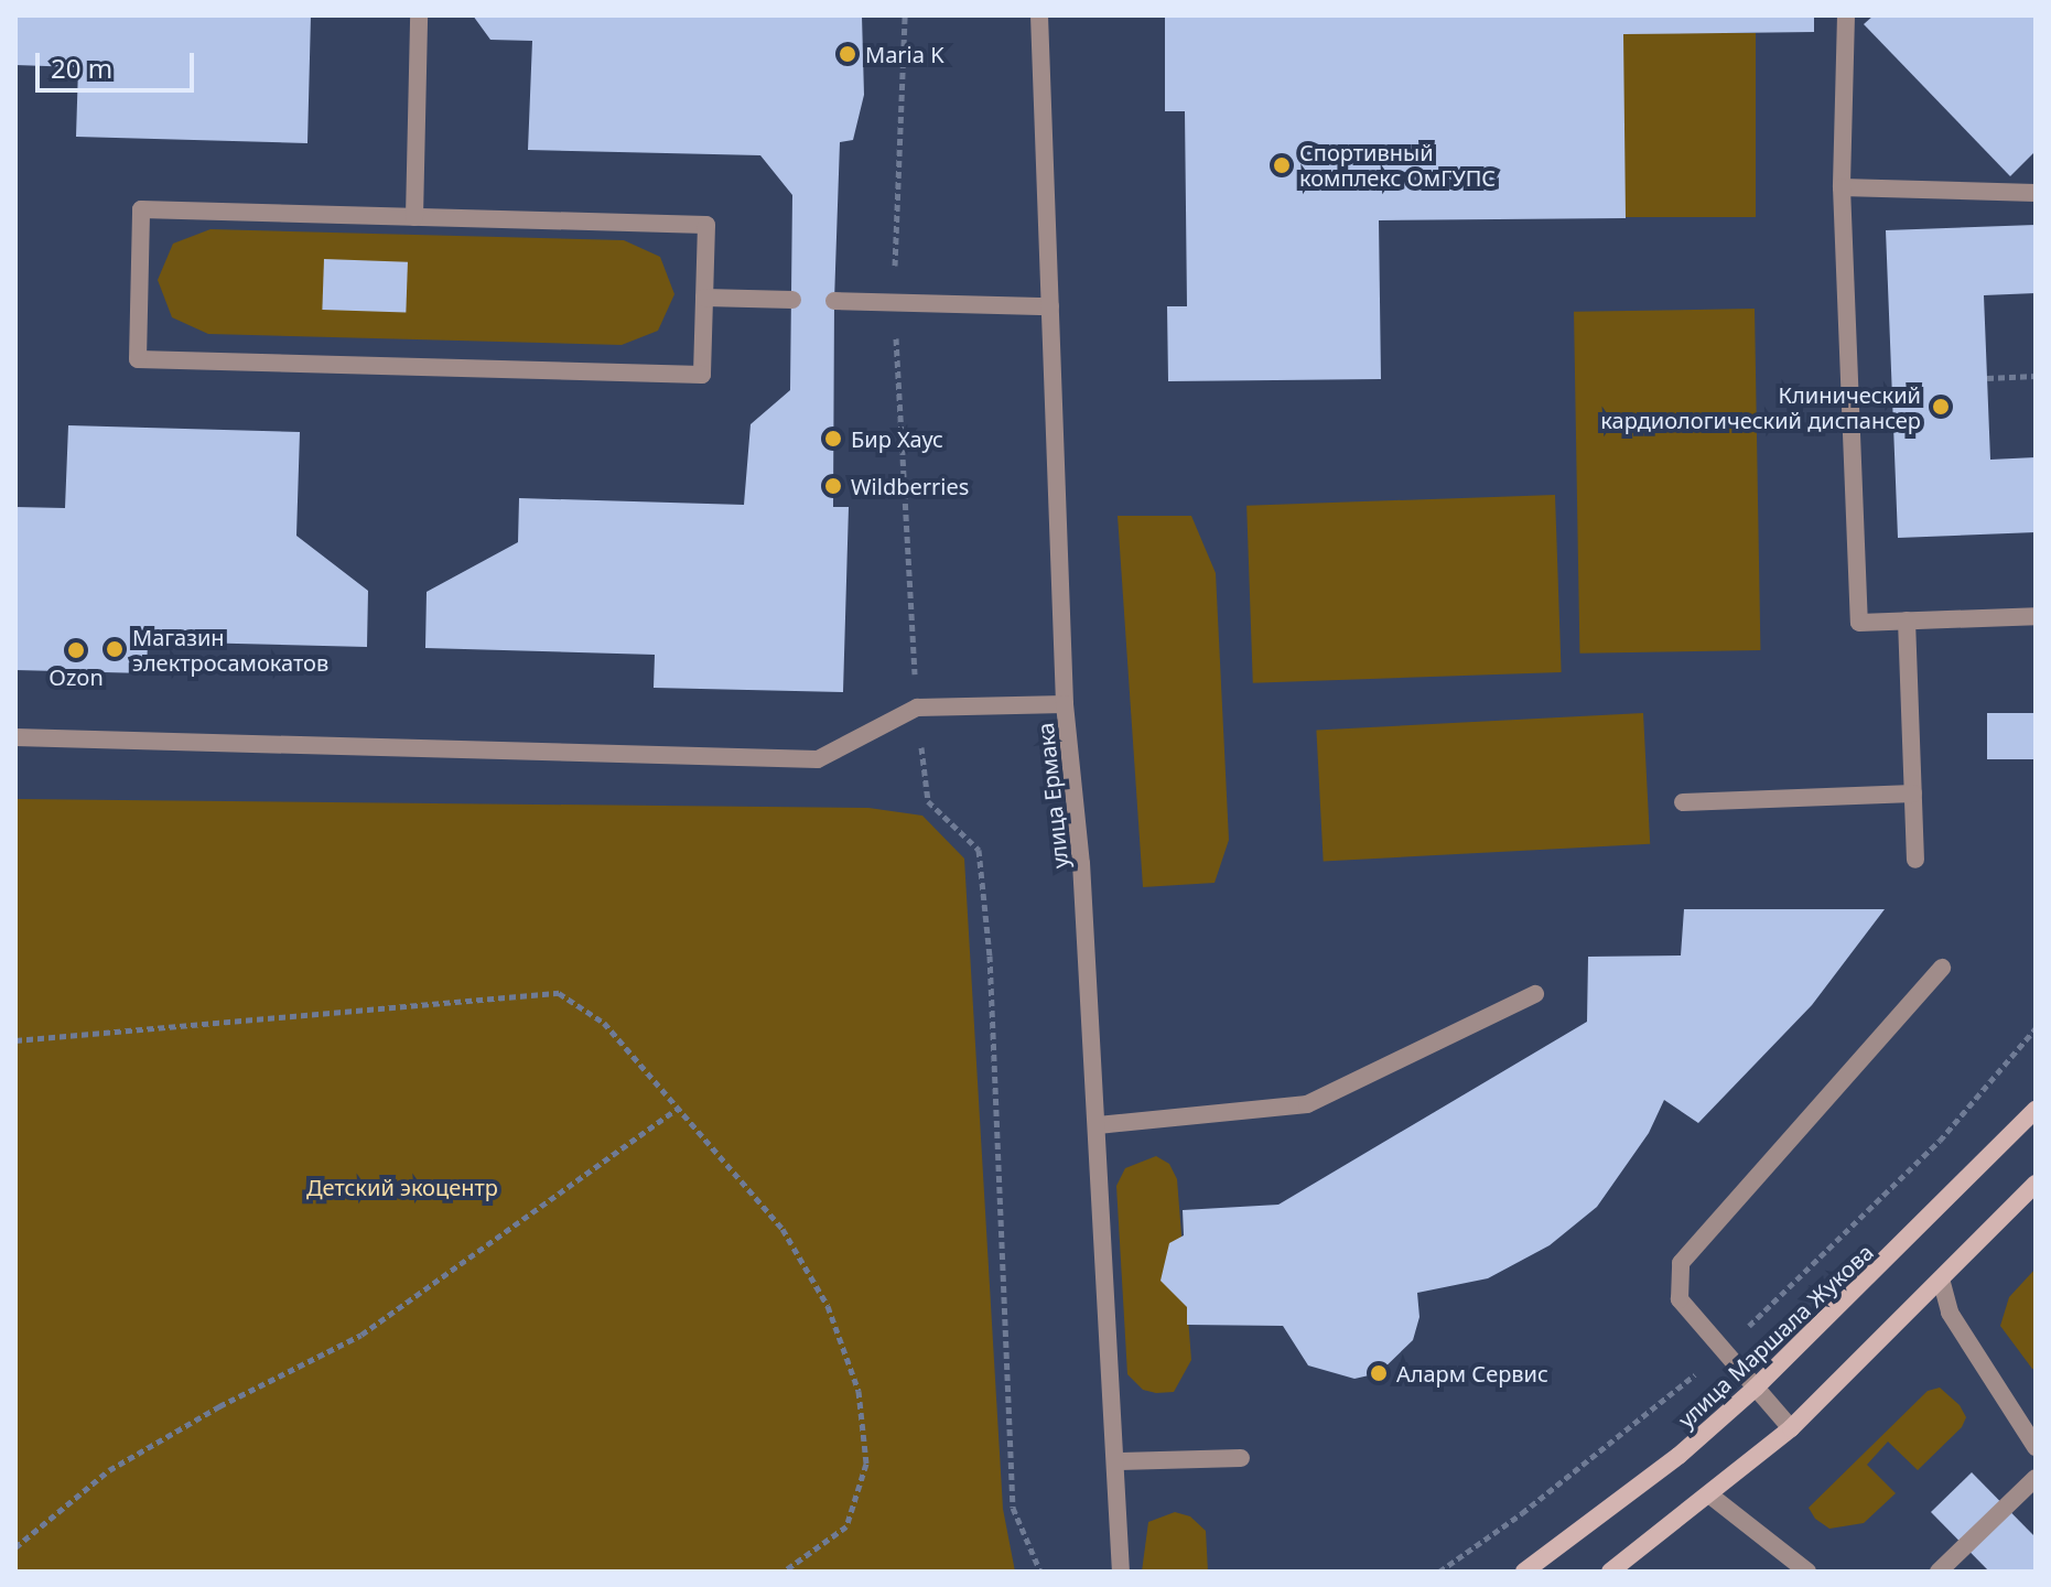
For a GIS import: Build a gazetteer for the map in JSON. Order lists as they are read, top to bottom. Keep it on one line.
{"streets":{"main road":["улица Маршала Жукова"],"street":["улица Ермака"]},"parks":["Детский экоцентр"],"places":["Maria K","Спортивный комплекс ОмГУПС","Клинический кардиологический диспансер","Бир Хаус","Wildberries","Магазин электросамокатов","Ozon","Аларм Сервис"],"scale_bar":"20 m"}
